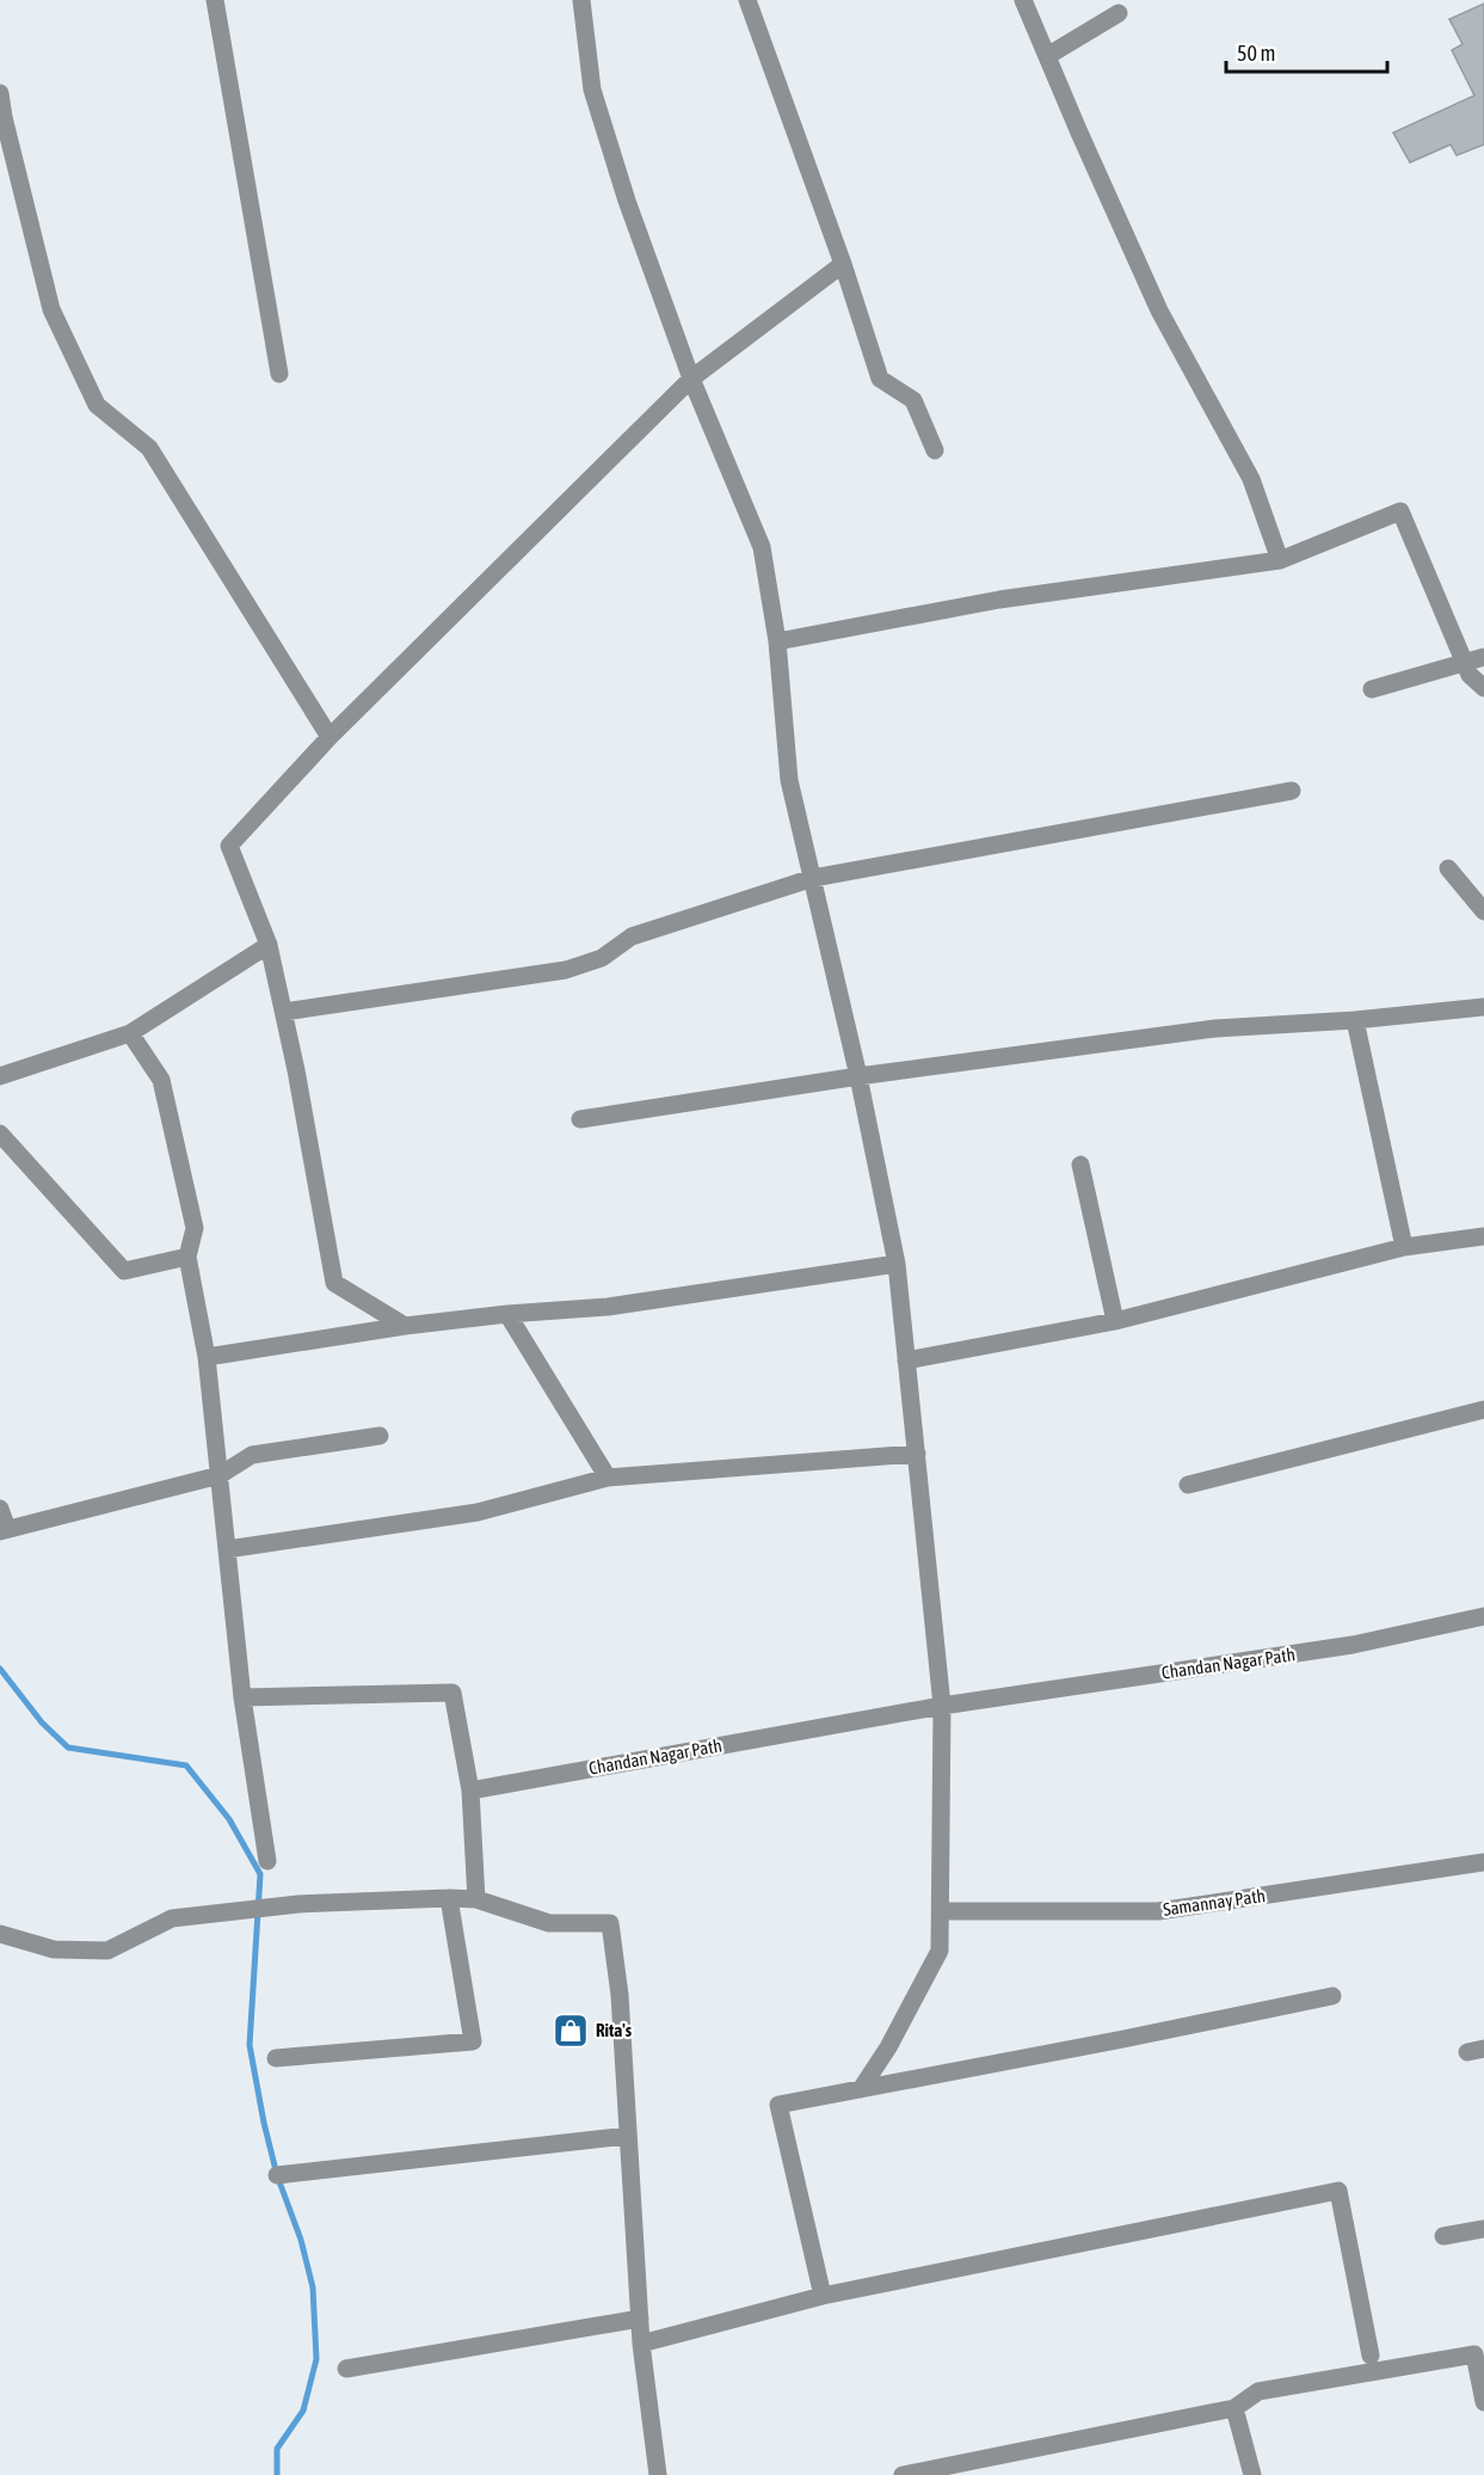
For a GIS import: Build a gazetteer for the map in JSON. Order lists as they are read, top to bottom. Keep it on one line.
{"streets":{"street":["Chandan Nagar Path","Samannay Path"]},"places":{"shop":["Rita's"]},"scale_bar":"50 m"}
